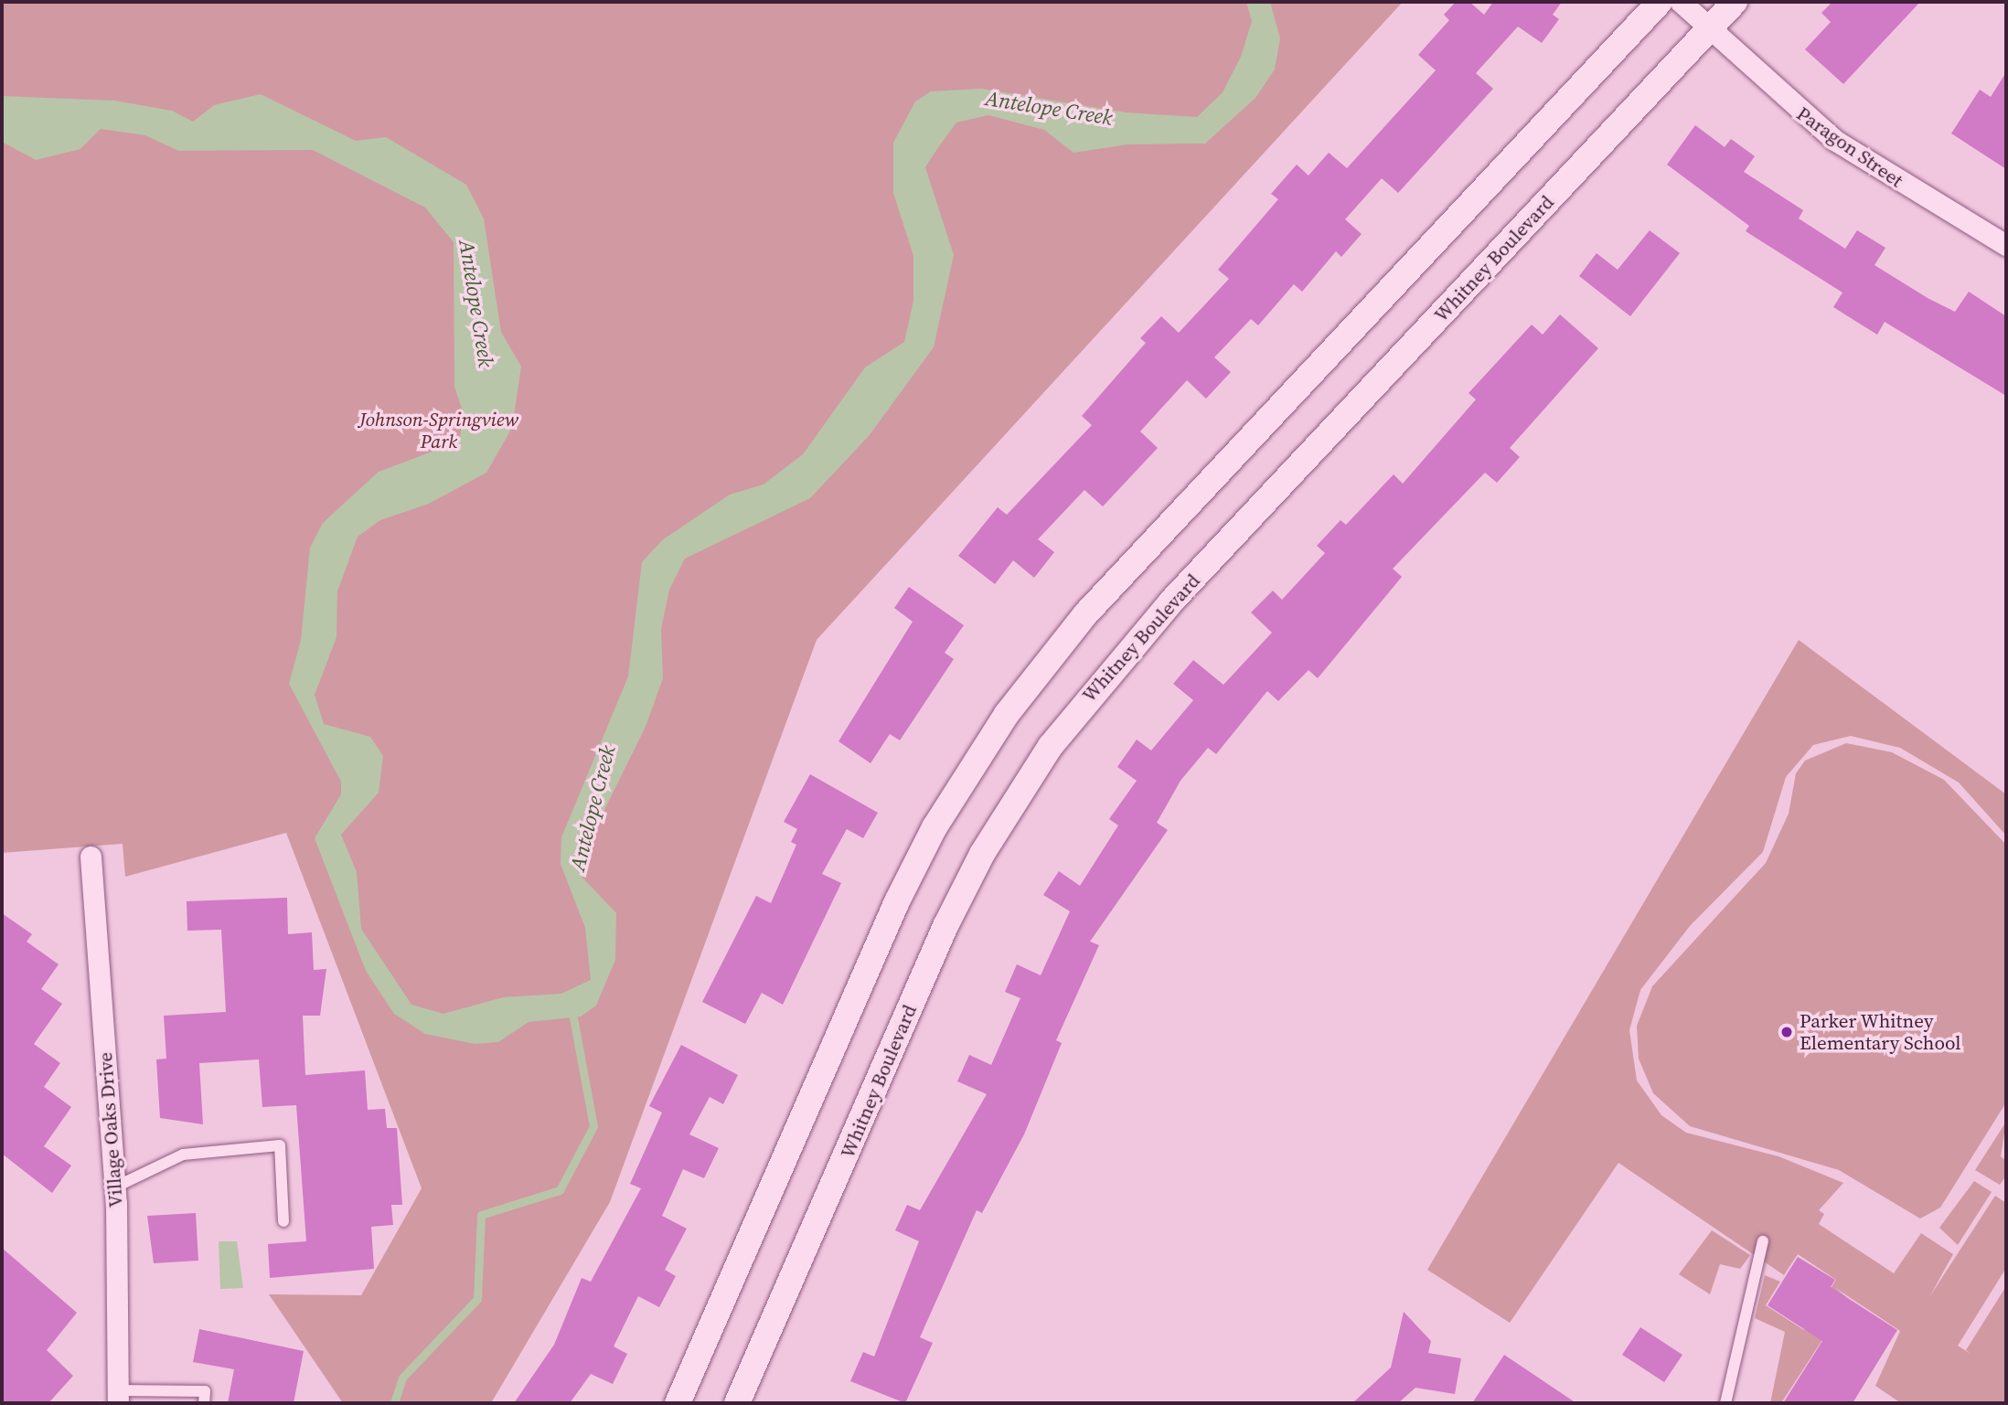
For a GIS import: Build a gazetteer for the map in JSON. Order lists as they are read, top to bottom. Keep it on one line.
{"streets":{"street":["Paragon Street","Whitney Boulevard","Village Oaks Drive"]},"crossings":[["Paragon Street","Whitney Boulevard"]],"water":["Antelope Creek"],"parks":["Johnson-Springview Park"],"places":["Parker Whitney Elementary School"]}
